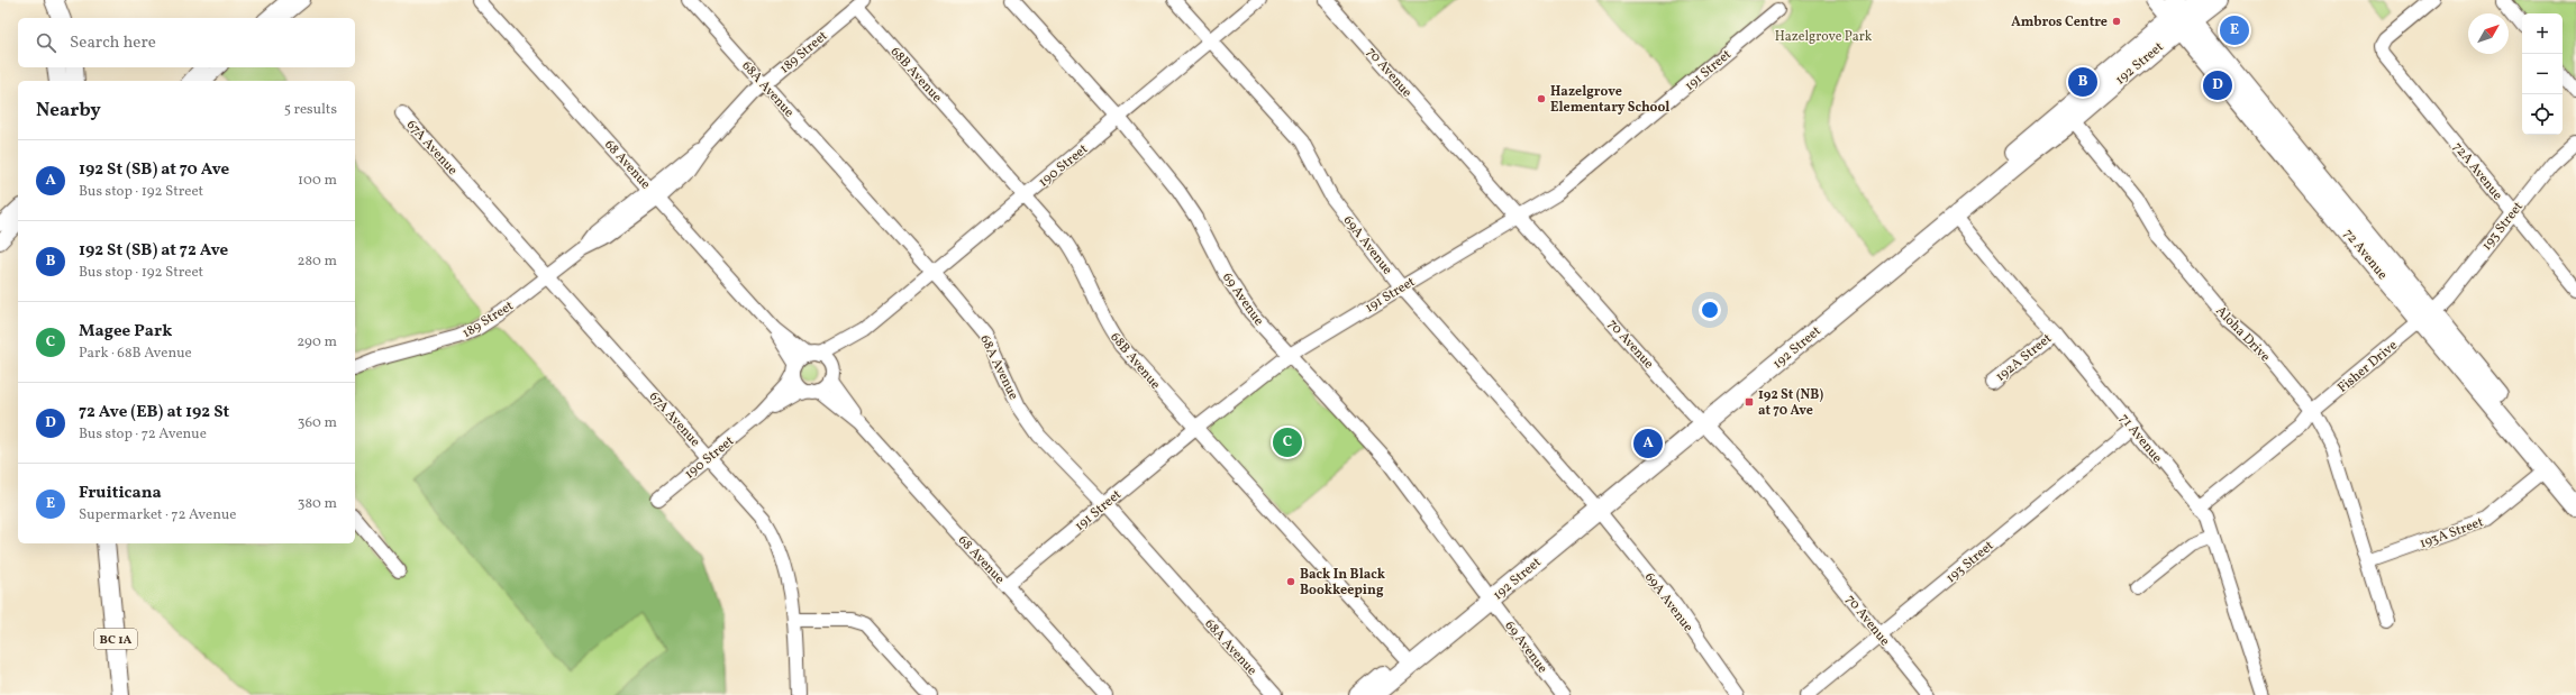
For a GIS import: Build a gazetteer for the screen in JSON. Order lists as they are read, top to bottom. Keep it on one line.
{"streets":{"main road":["192 Street","72 Avenue","BC 1A"],"street":["189 Street","191 Street","70 Avenue","68B Avenue","68A Avenue","67A Avenue","68 Avenue","190 Street","72A Avenue","193 Street","69A Avenue","69 Avenue","Aloha Drive","192A Street","Fisher Drive","71 Avenue","193A Street"]},"crossings":[["189 Street","68B Avenue"],["189 Street","68A Avenue"],["189 Street","67A Avenue"],["189 Street","68 Avenue"],["192 Street","70 Avenue"],["192 Street","68B Avenue"],["192 Street","69A Avenue"],["192 Street","72 Avenue"],["192 Street","69 Avenue"],["192 Street","Aloha Drive"],["192 Street","71 Avenue"],["191 Street","70 Avenue"],["191 Street","68B Avenue"],["191 Street","68A Avenue"],["191 Street","68 Avenue"],["191 Street","69A Avenue"],["191 Street","69 Avenue"],["70 Avenue","193 Street"],["68B Avenue","190 Street"],["68A Avenue","190 Street"],["67A Avenue","190 Street"],["68 Avenue","190 Street"],["190 Street","69A Avenue"],["190 Street","69 Avenue"],["72A Avenue","193 Street"],["193 Street","72 Avenue"],["193 Street","Fisher Drive"],["193 Street","71 Avenue"],["72 Avenue","Fisher Drive"],["72 Avenue","193A Street"],["Aloha Drive","Fisher Drive"],["Aloha Drive","193A Street"],["192A Street","71 Avenue"],["Fisher Drive","71 Avenue"]],"parks":["Hazelgrove Park"],"places":{"other":["Ambros Centre","Hazelgrove Elementary School","Back In Black Bookkeeping"],"transit":["192 St (NB) at 70 Ave"]},"north":"top right","page":{"map_buttons":["+","−"],"pins":["E","B","D","C","A"],"search":"Search here","heading":["Nearby","5 results"],"list":[{"mark":"A","name":"192 St (SB) at 70 Ave","note":"Bus stop · 192 Street","value":"100 m"},{"mark":"B","name":"192 St (SB) at 72 Ave","note":"Bus stop · 192 Street","value":"280 m"},{"mark":"C","name":"Magee Park","note":"Park · 68B Avenue","value":"290 m"},{"mark":"D","name":"72 Ave (EB) at 192 St","note":"Bus stop · 72 Avenue","value":"360 m"},{"mark":"E","name":"Fruiticana","note":"Supermarket · 72 Avenue","value":"380 m"}]}}
